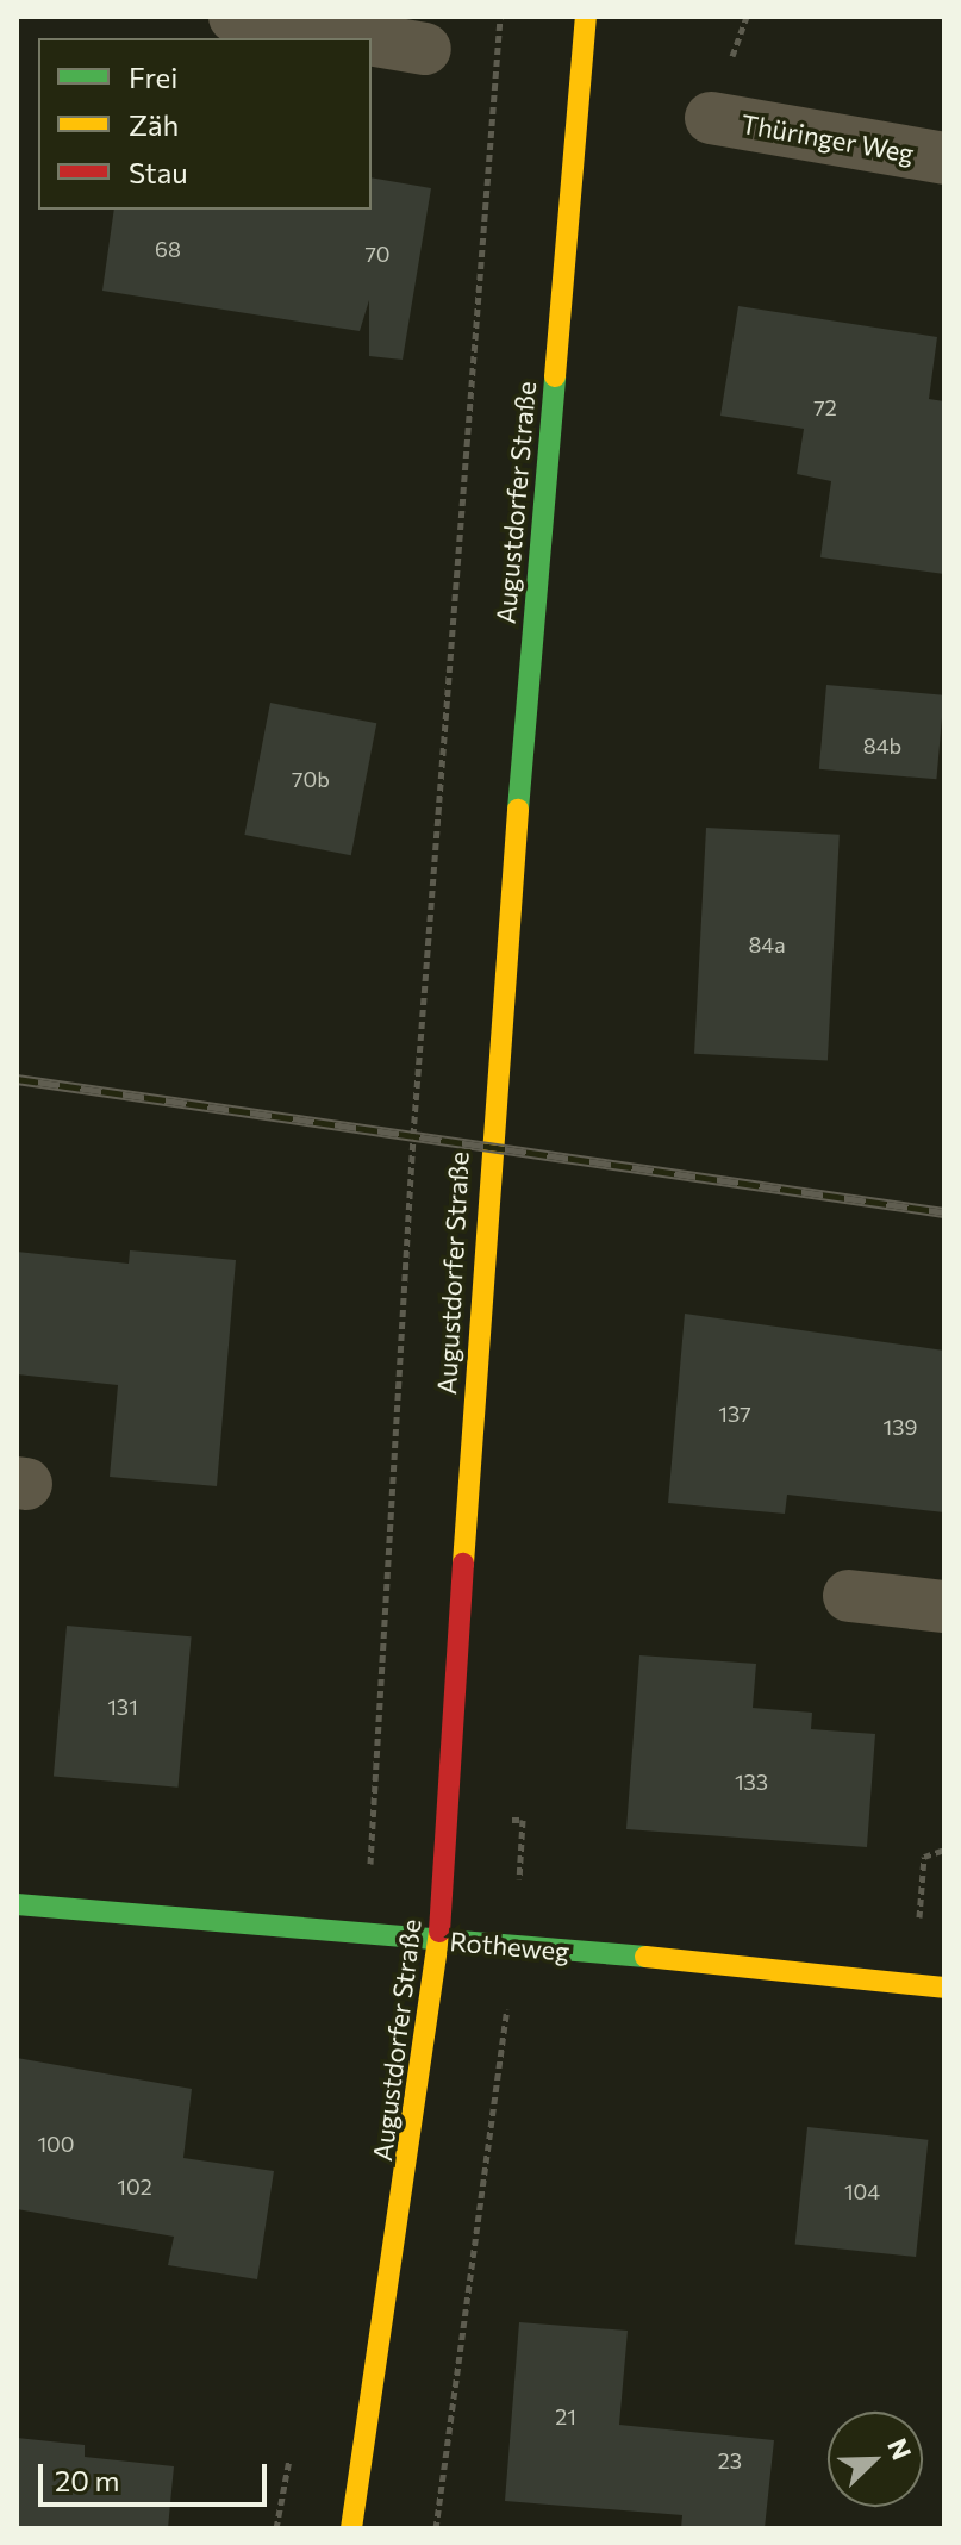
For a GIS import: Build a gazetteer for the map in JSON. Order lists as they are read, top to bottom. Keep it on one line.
{"streets":{"street":["Thüringer Weg","Augustdorfer Straße","Rotheweg"]},"crossings":[["Augustdorfer Straße","Rotheweg"]],"house_numbers":["68","70","72","84b","70b","84a","137","139","131","133","100","102","104","21","23"],"legend":["Frei","Zäh","Stau"],"scale_bar":"20 m","north":"top right"}
